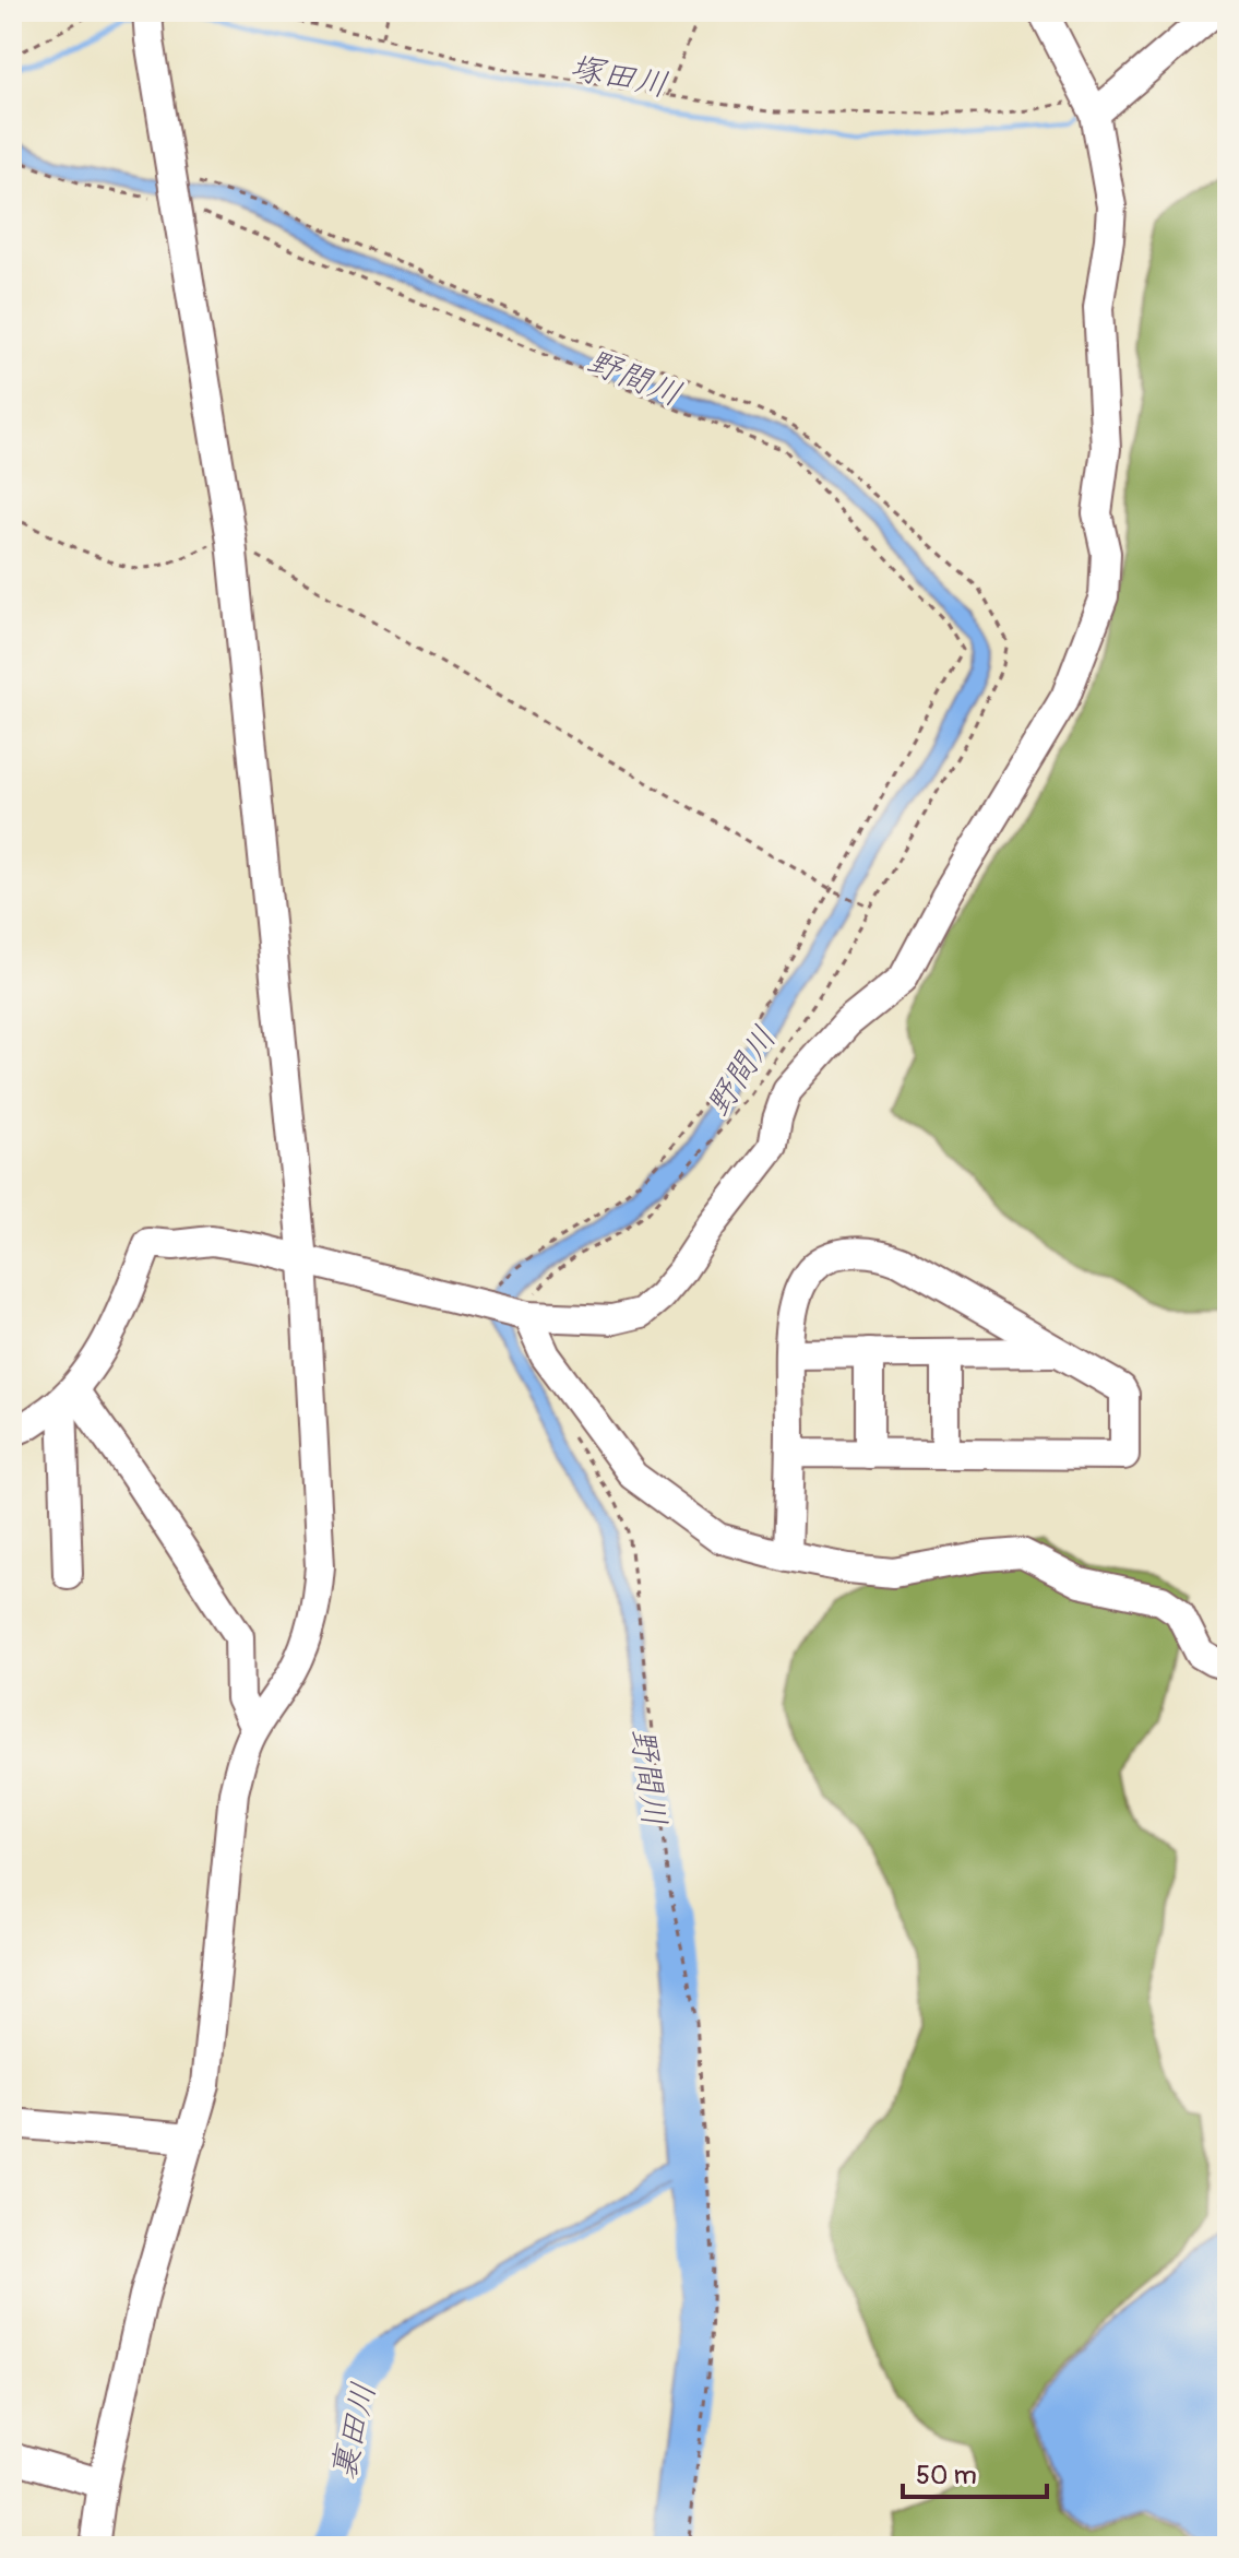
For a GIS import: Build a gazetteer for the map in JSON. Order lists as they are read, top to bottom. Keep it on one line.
{"water":["塚田川","野間川","裏田川"],"scale_bar":"50 m"}
